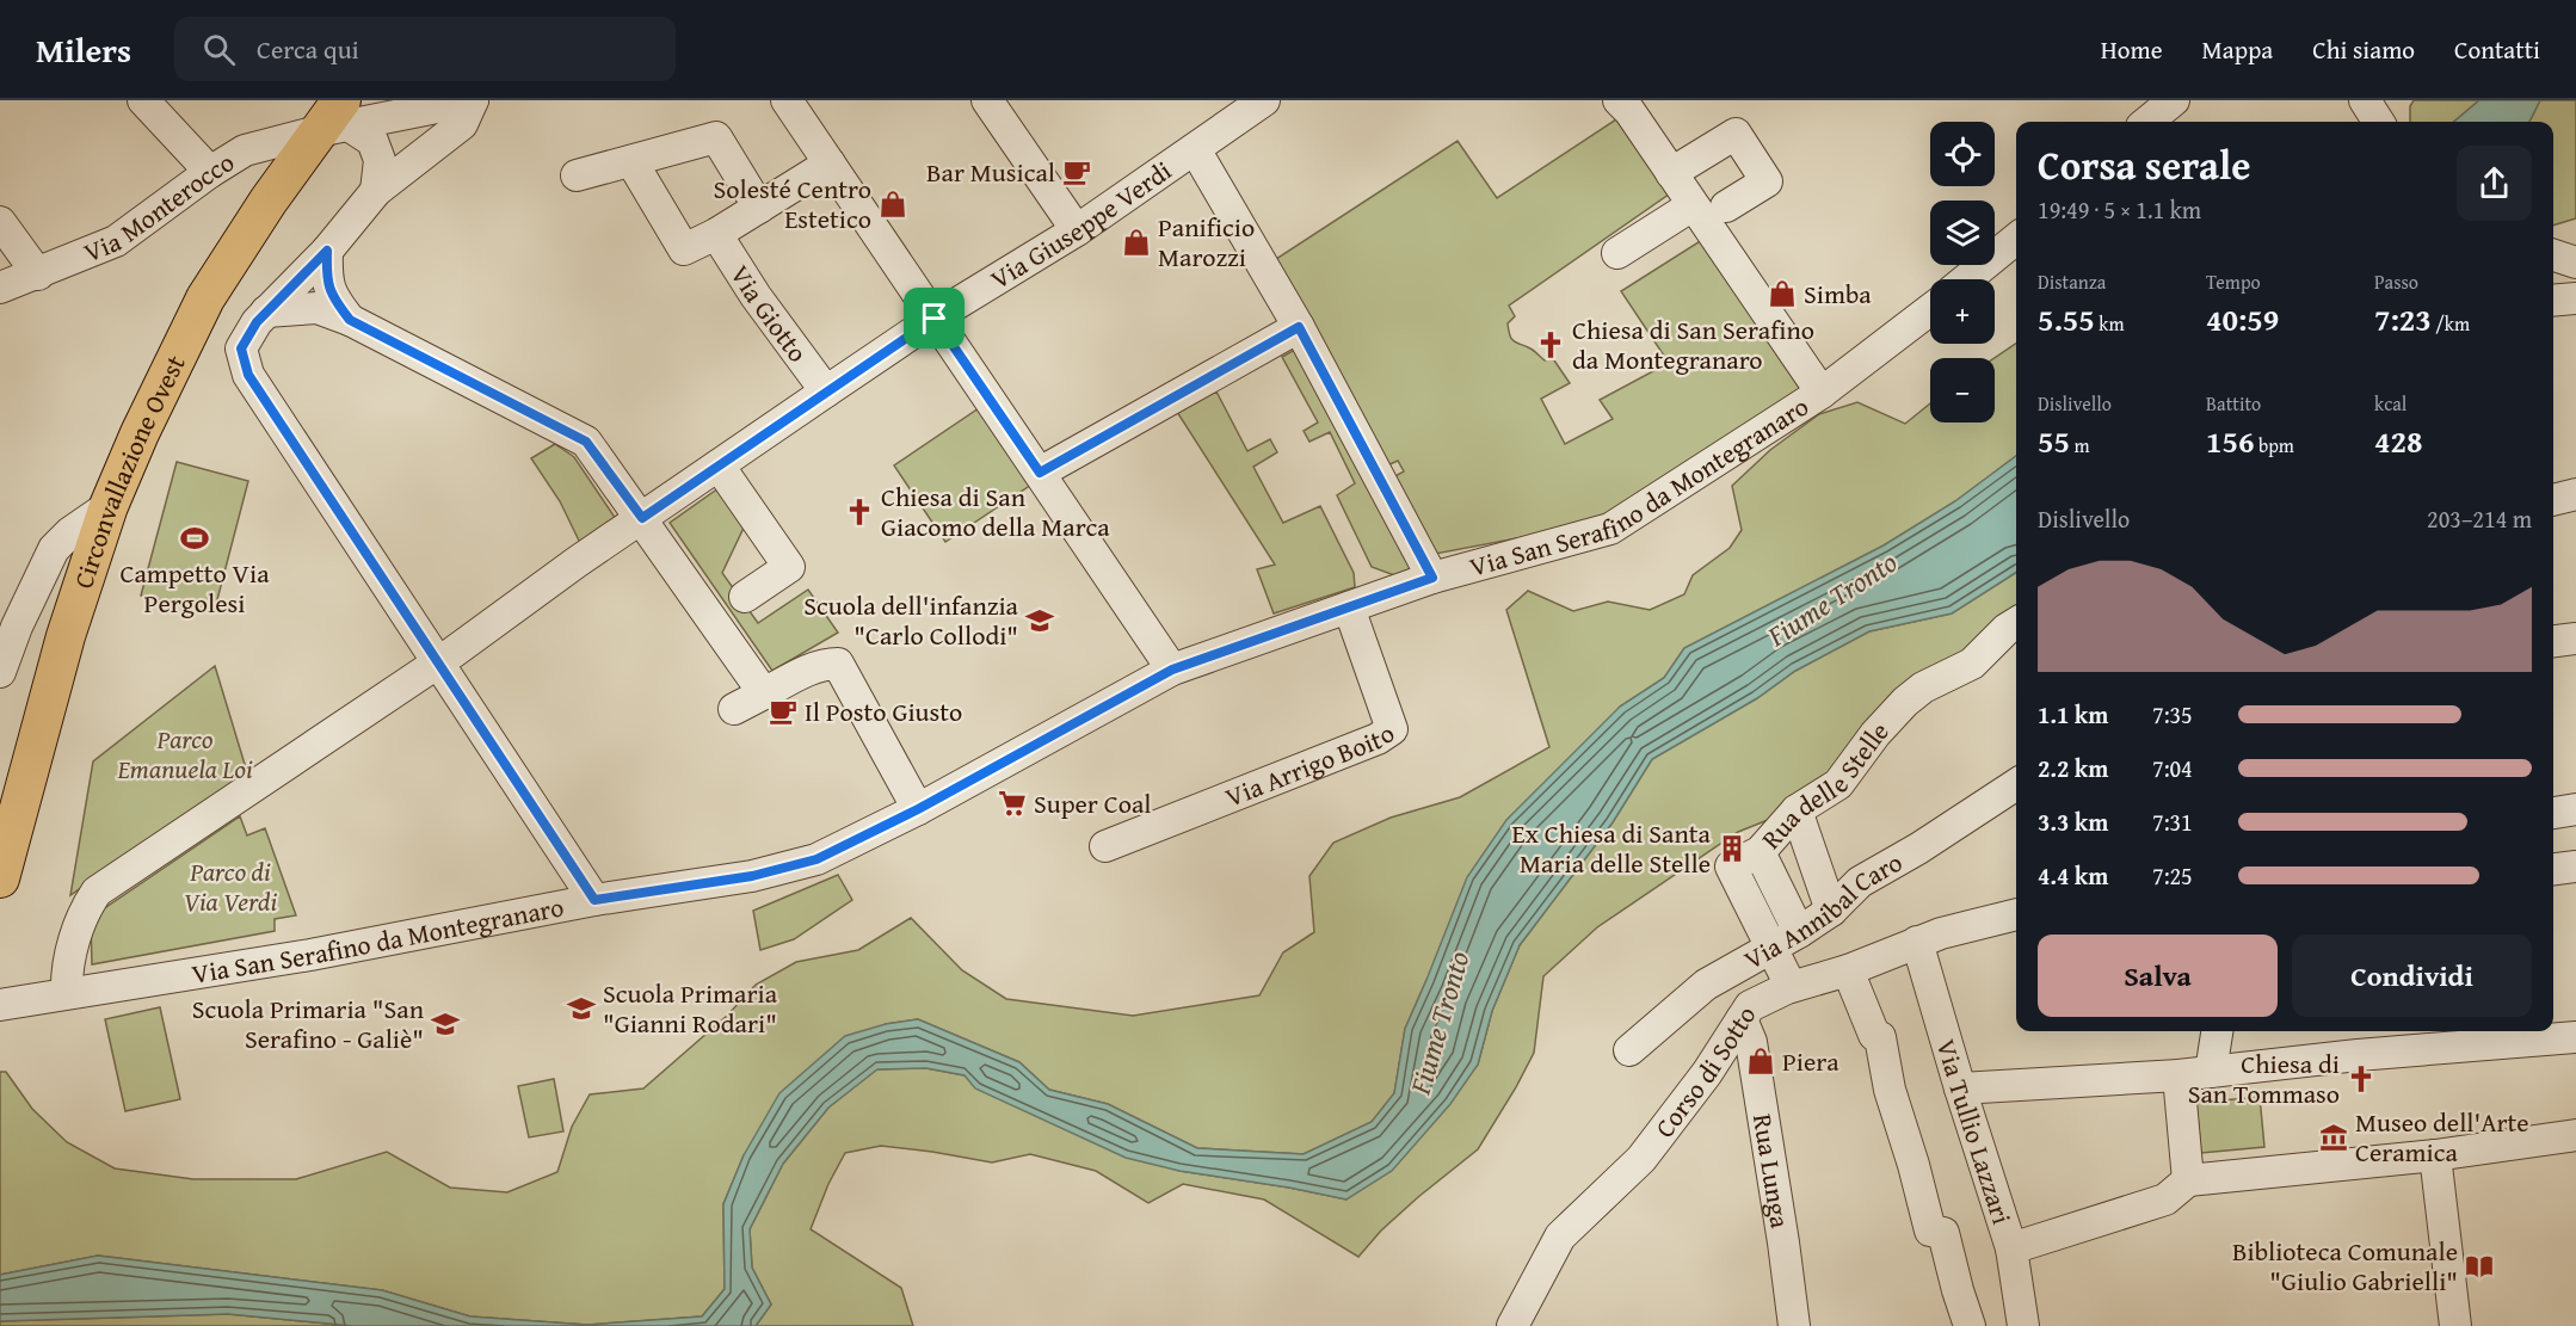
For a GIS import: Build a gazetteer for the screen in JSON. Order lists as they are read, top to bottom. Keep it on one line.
{"streets":{"main road":["Circonvallazione Ovest"],"street":["Via Monterocco","Via Giuseppe Verdi","Via Giotto","Via San Serafino da Montegranaro","Via Arrigo Boito","Rua delle Stelle","Via Annibal Caro","Corso di Sotto","Via Tullio Lazzari","Rua Lunga"]},"crossings":[["Via Monterocco","Circonvallazione Ovest"],["Via Giuseppe Verdi","Via Giotto"],["Via Giuseppe Verdi","Via San Serafino da Montegranaro"],["Via San Serafino da Montegranaro","Via Arrigo Boito"],["Rua delle Stelle","Via Annibal Caro"],["Rua delle Stelle","Corso di Sotto"],["Corso di Sotto","Via Tullio Lazzari"],["Corso di Sotto","Rua Lunga"]],"water":["Fiume Tronto"],"parks":["Parco Emanuela Loi","Parco di Via Verdi"],"places":{"cafe":["Bar Musical","Il Posto Giusto"],"shop":["Solesté Centro Estetico","Panificio Marozzi","Simba","Piera"],"church":["Chiesa di San Serafino da Montegranaro","Chiesa di San Giacomo della Marca","Chiesa di San Tommaso"],"sports":["Campetto Via Pergolesi"],"school or university":["Scuola dell'infanzia \"Carlo Collodi\"","Scuola Primaria \"Gianni Rodari\"","Scuola Primaria \"San Serafino - Galiè\""],"supermarket":["Super Coal"],"building":["Ex Chiesa di Santa Maria delle Stelle"],"museum":["Museo dell'Arte Ceramica"],"library":["Biblioteca Comunale \"Giulio Gabrielli\""]},"page":{"header":"Milers","search":"Cerca qui","nav":["Home","Mappa","Chi siamo","Contatti"],"map_buttons":["+","−"],"heading":["Corsa serale","19:49 · 5 × 1.1 km"],"stats":[["Distanza","5.55 km"],["Tempo","40:59"],["Passo","7:23 /km"],["Dislivello","55 m"],["Battito","156 bpm"],["kcal","428"]],"chart":["Dislivello","203–214 m"],"list":[{"name":"1.1 km","note":"7:35"},{"name":"2.2 km","note":"7:04"},{"name":"3.3 km","note":"7:31"},{"name":"4.4 km","note":"7:25"}],"buttons":["Salva","Condividi"]}}
